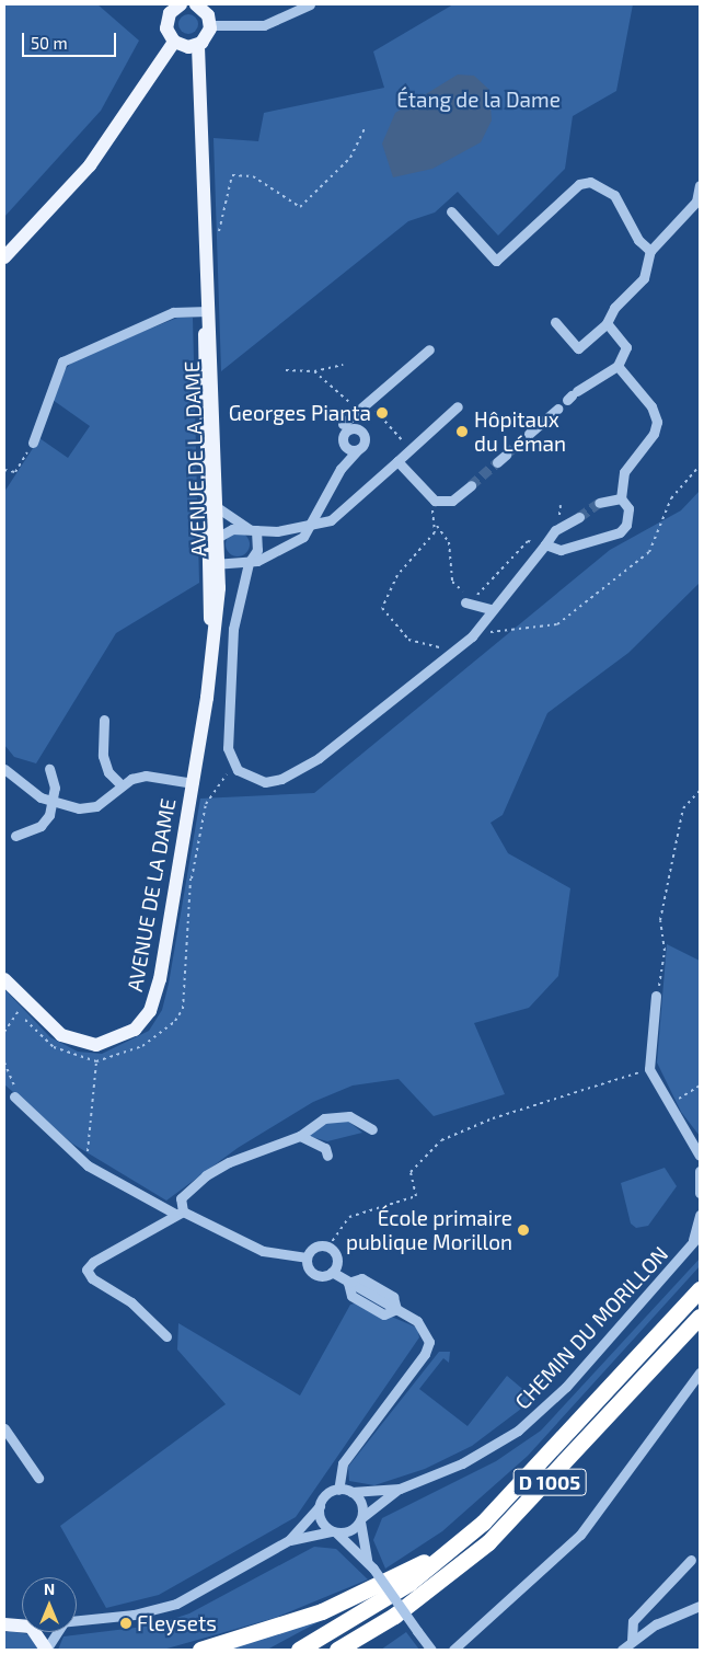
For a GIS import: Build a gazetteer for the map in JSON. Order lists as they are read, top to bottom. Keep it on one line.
{"streets":{"highway":["D 1005"],"main road":["AVENUE DE LA DAME"],"street":["CHEMIN DU MORILLON"]},"parks":["Étang de la Dame"],"places":["Georges Pianta","Hôpitaux du Léman","École primaire publique Morillon","Fleysets"],"scale_bar":"50 m","north":"top"}
